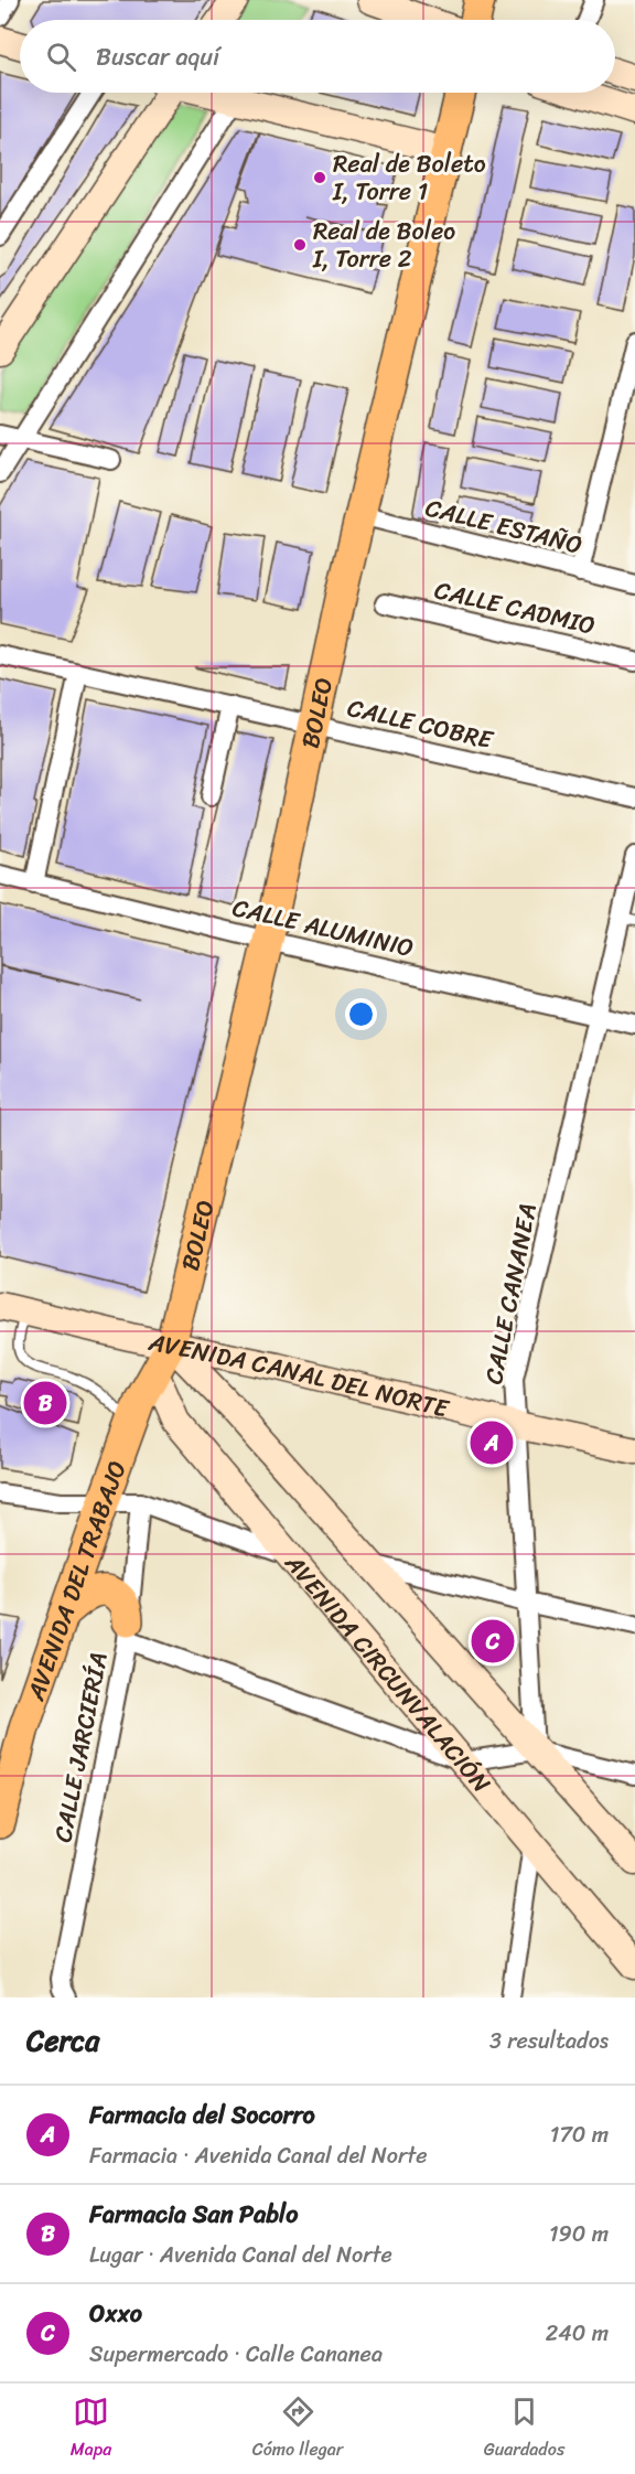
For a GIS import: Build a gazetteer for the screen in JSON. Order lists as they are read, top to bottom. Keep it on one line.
{"streets":{"main road":["BOLEO","AVENIDA CANAL DEL NORTE","AVENIDA DEL TRABAJO","AVENIDA CIRCUNVALACIÓN"],"street":["CALLE ESTAÑO","CALLE CADMIO","CALLE COBRE","CALLE ALUMINIO","CALLE CANANEA","CALLE JARCIERÍA"]},"crossings":[["CALLE ESTAÑO","BOLEO"],["BOLEO","CALLE COBRE"],["BOLEO","CALLE ALUMINIO"],["BOLEO","AVENIDA CANAL DEL NORTE"],["BOLEO","AVENIDA DEL TRABAJO"],["CALLE ALUMINIO","CALLE CANANEA"],["CALLE CANANEA","AVENIDA CANAL DEL NORTE"],["AVENIDA CANAL DEL NORTE","AVENIDA DEL TRABAJO"],["AVENIDA DEL TRABAJO","AVENIDA CIRCUNVALACIÓN"]],"places":["Real de Boleto I, Torre 1","Real de Boleo I, Torre 2"],"page":{"search":"Buscar aquí","pins":["B","A","C"],"heading":["Cerca","3 resultados"],"list":[{"mark":"A","name":"Farmacia del Socorro","note":"Farmacia · Avenida Canal del Norte","value":"170 m"},{"mark":"B","name":"Farmacia San Pablo","note":"Lugar · Avenida Canal del Norte","value":"190 m"},{"mark":"C","name":"Oxxo","note":"Supermercado · Calle Cananea","value":"240 m"}],"nav":["Mapa","Cómo llegar","Guardados"]}}
